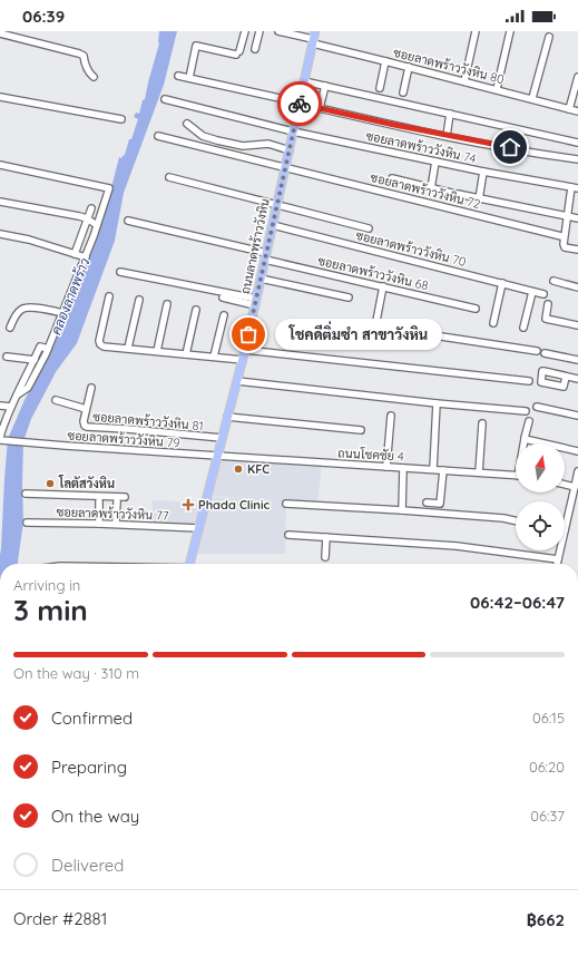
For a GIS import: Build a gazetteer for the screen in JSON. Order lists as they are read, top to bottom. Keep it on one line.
{"streets":{"main road":["ถนนลาดพร้าววังหิน"],"street":["ซอยลาดพร้าววังหิน 80","ซอยลาดพร้าววังหิน 74","ซอยลาดพร้าววังหิน 72","ซอยลาดพร้าววังหิน 70","ซอยลาดพร้าววังหิน 68","ซอยลาดพร้าววังหิน 81","ซอยลาดพร้าววังหิน 79","ถนนโชคชัย 4","ซอยลาดพร้าววังหิน 77"]},"crossings":[["ซอยลาดพร้าววังหิน 80","ถนนลาดพร้าววังหิน"],["ซอยลาดพร้าววังหิน 74","ถนนลาดพร้าววังหิน"],["ซอยลาดพร้าววังหิน 72","ถนนลาดพร้าววังหิน"],["ถนนลาดพร้าววังหิน","ซอยลาดพร้าววังหิน 70"],["ถนนลาดพร้าววังหิน","ซอยลาดพร้าววังหิน 68"],["ถนนลาดพร้าววังหิน","ซอยลาดพร้าววังหิน 81"],["ถนนลาดพร้าววังหิน","ซอยลาดพร้าววังหิน 79"],["ถนนลาดพร้าววังหิน","ถนนโชคชัย 4"],["ถนนลาดพร้าววังหิน","ซอยลาดพร้าววังหิน 77"],["ซอยลาดพร้าววังหิน 79","ถนนโชคชัย 4"]],"water":["คลองลาดพร้าว"],"places":{"other":["โชคดีติ่มซำ สาขาวังหิน","KFC","โลตัสวังหิน"],"health":["Phada Clinic"]},"north":"top","page":{"status":"06:39","bubble":"โชคดีติ่มซำ สาขาวังหิน","heading":["3 min","Arriving in","06:42–06:47"],"panel":["Order #2881","฿662"],"bar":"On the way · 310 m","list":[["Confirmed","06:15"],["Preparing","06:20"],["On the way","06:37"],"Delivered"]}}
